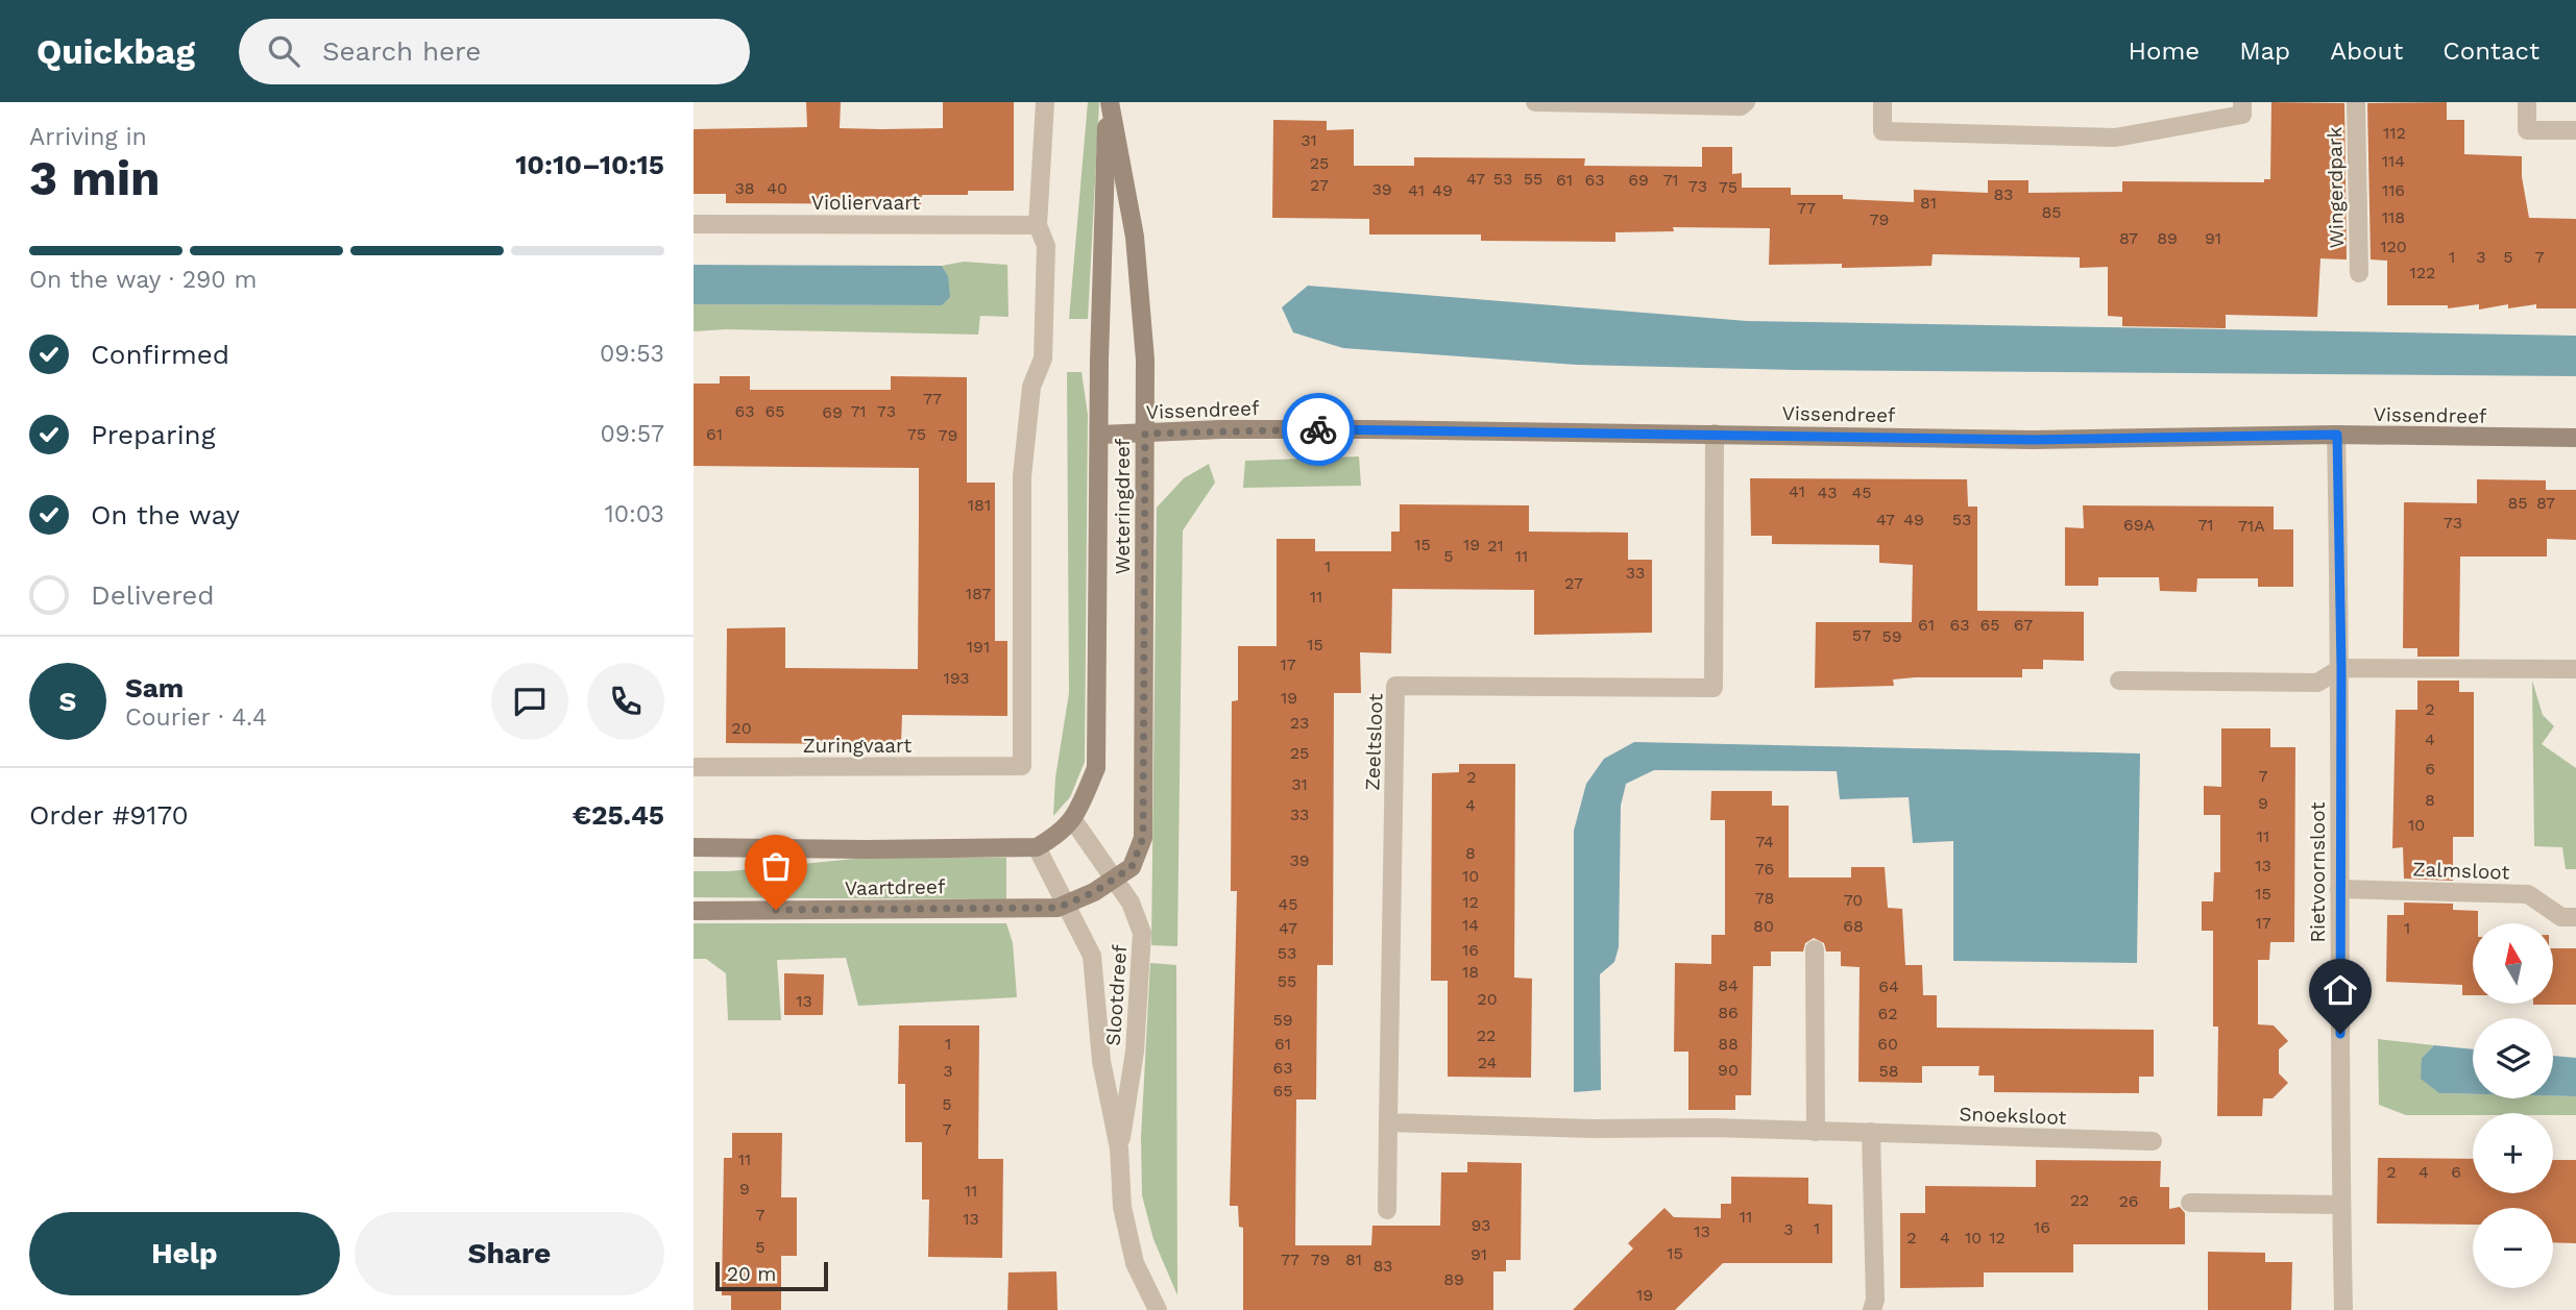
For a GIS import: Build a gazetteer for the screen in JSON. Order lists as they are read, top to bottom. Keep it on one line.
{"streets":{"street":["Wingerdpark","Violiervaart","Vissendreef","Weteringdreef","Zeeltsloot","Zuringvaart","Zalmsloot","Rietvoornsloot","Vaartdreef","Slootdreef","Snoeksloot"]},"crossings":[["Violiervaart","Zuringvaart"],["Vissendreef","Weteringdreef"],["Vissendreef","Zeeltsloot"],["Vissendreef","Rietvoornsloot"],["Weteringdreef","Vaartdreef"],["Weteringdreef","Slootdreef"],["Zeeltsloot","Snoeksloot"],["Zalmsloot","Rietvoornsloot"],["Vaartdreef","Slootdreef"]],"house_numbers":["112","31","114","25","47","53","55","61","63","69","71","27","73","75","38","40","39","41","49","116","83","81","77","85","118","79","87","89","91","120","1","3","5","7","122","77","63","65","71","73","69","61","75","79","41","43","45","85","87","181","47","49","53","73","69A","71","71A","15","19","21","5","11","1","33","27","187","11","61","63","65","67","57","59","15","191","17","193","19","2","23","20","4","25","6","7","2","31","8","9","4","33","10","11","74","8","39","13","76","10","15","78","70","12","45","17","14","80","68","47","1","16","53","18","55","84","64","20","13","86","62","59","22","1","61","88","60","24","63","90","3","58","65","5","7","11","2","4","6","9","11","22","26","7","11","13","93","16","1","3","13","2","4","10","12","5","15","91","77","79","81","83","89","19"],"scale_bar":"20 m","north":"top","page":{"header":"Quickbag","search":"Search here","nav":["Home","Map","About","Contact"],"heading":["3 min","Arriving in","10:10–10:15"],"panel":["Sam","Courier · 4.4","Order #9170","€25.45"],"bar":"On the way · 290 m","list":[["Confirmed","09:53"],["Preparing","09:57"],["On the way","10:03"],"Delivered"],"round":"S","map_buttons":["+","−"],"buttons":["Help","Share"],"scale":"20 m"}}
